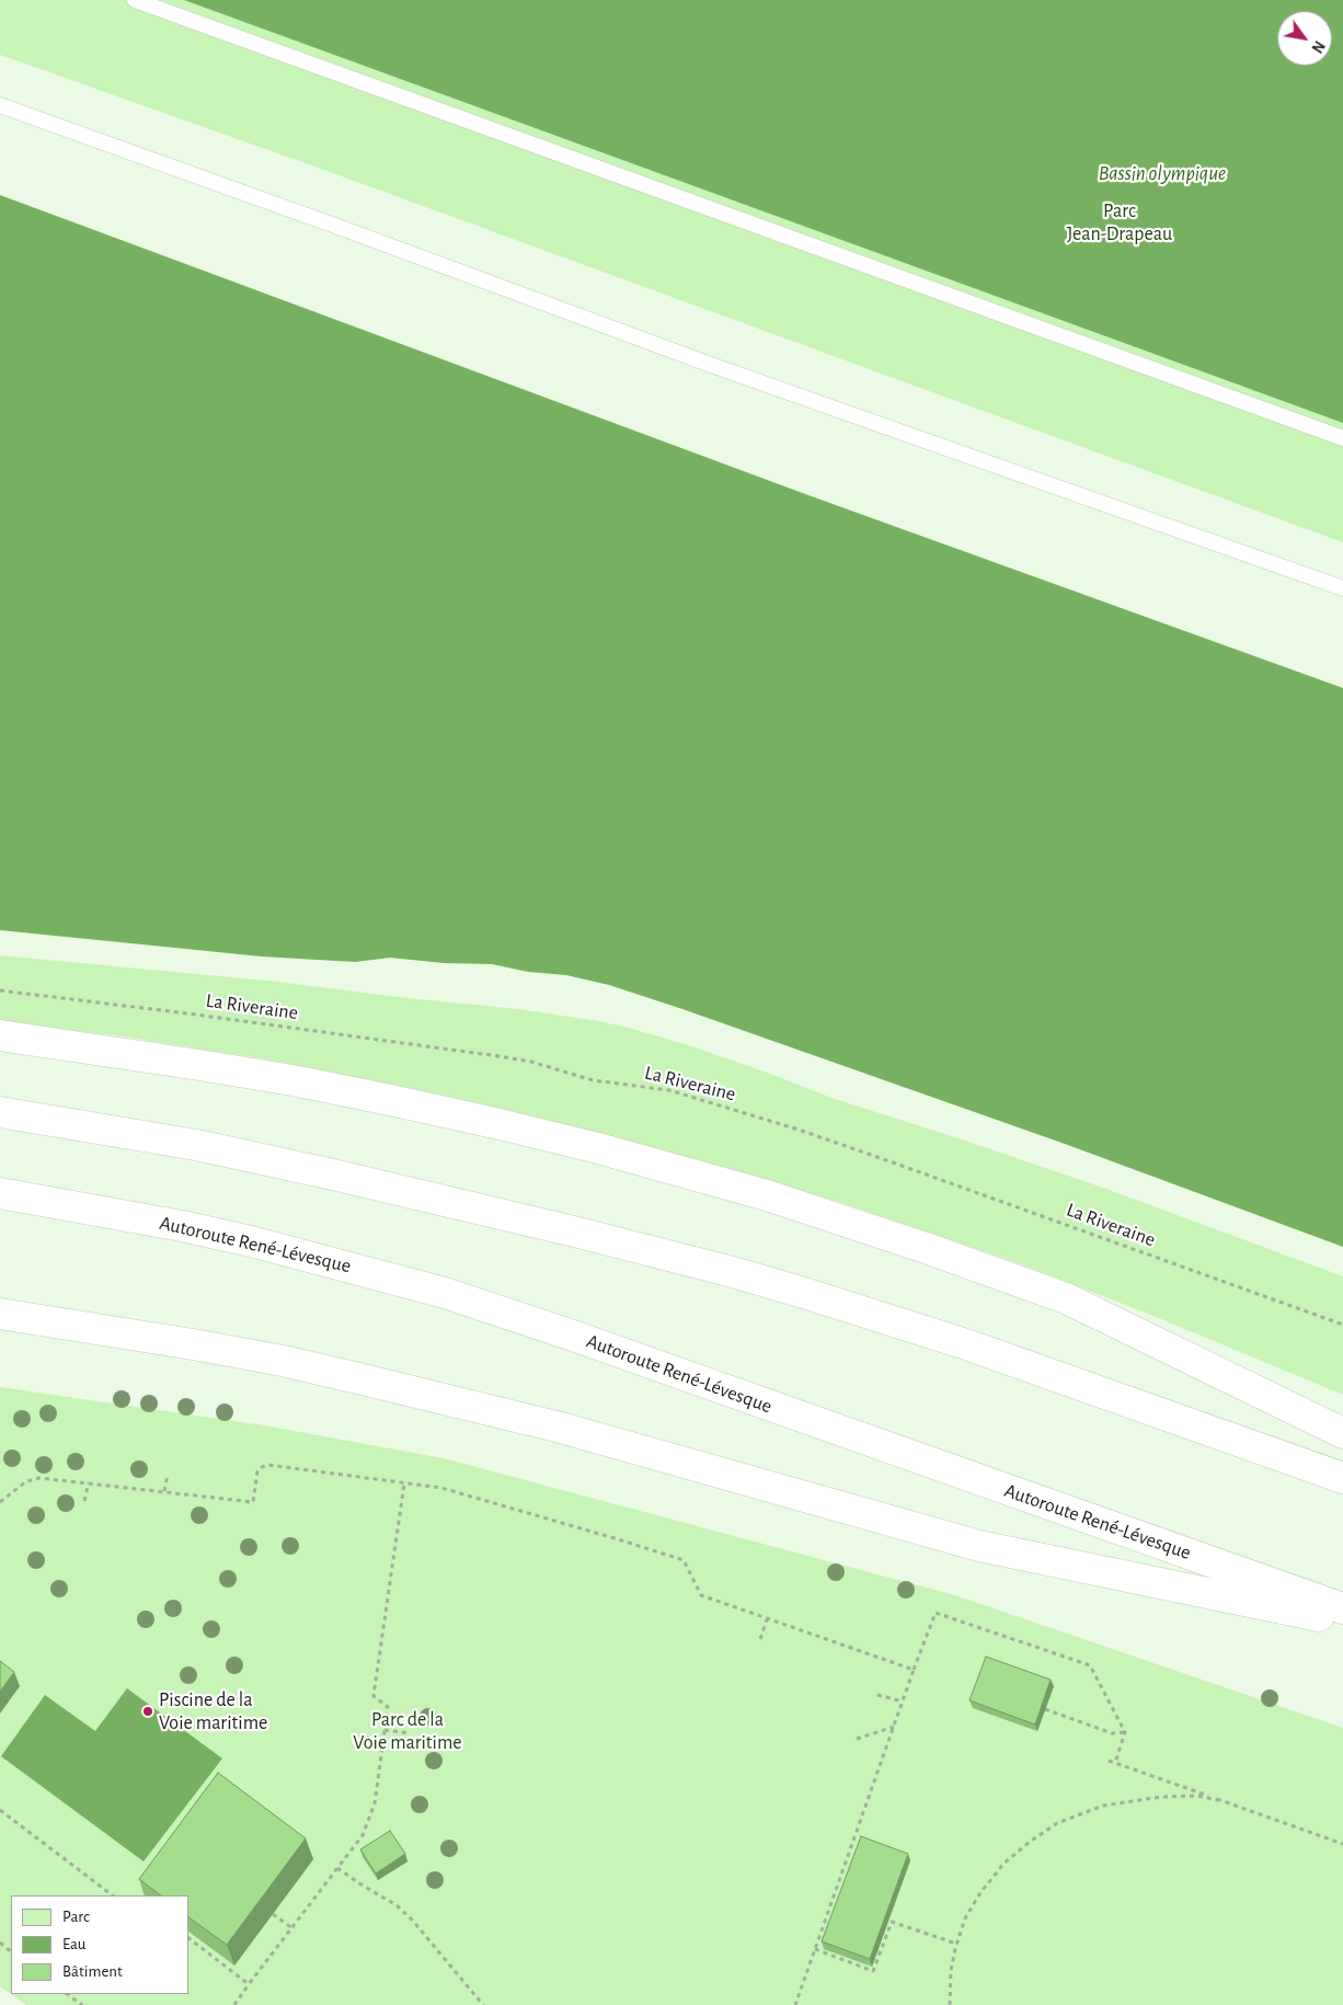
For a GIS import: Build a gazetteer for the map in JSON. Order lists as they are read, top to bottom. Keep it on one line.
{"streets":{"highway":["Autoroute René-Lévesque"],"path":["La Riveraine"]},"water":["Bassin olympique"],"parks":["Parc Jean-Drapeau","Parc de la Voie maritime"],"places":["Piscine de la Voie maritime"],"legend":["Parc","Eau","Bâtiment"],"north":"bottom right"}
